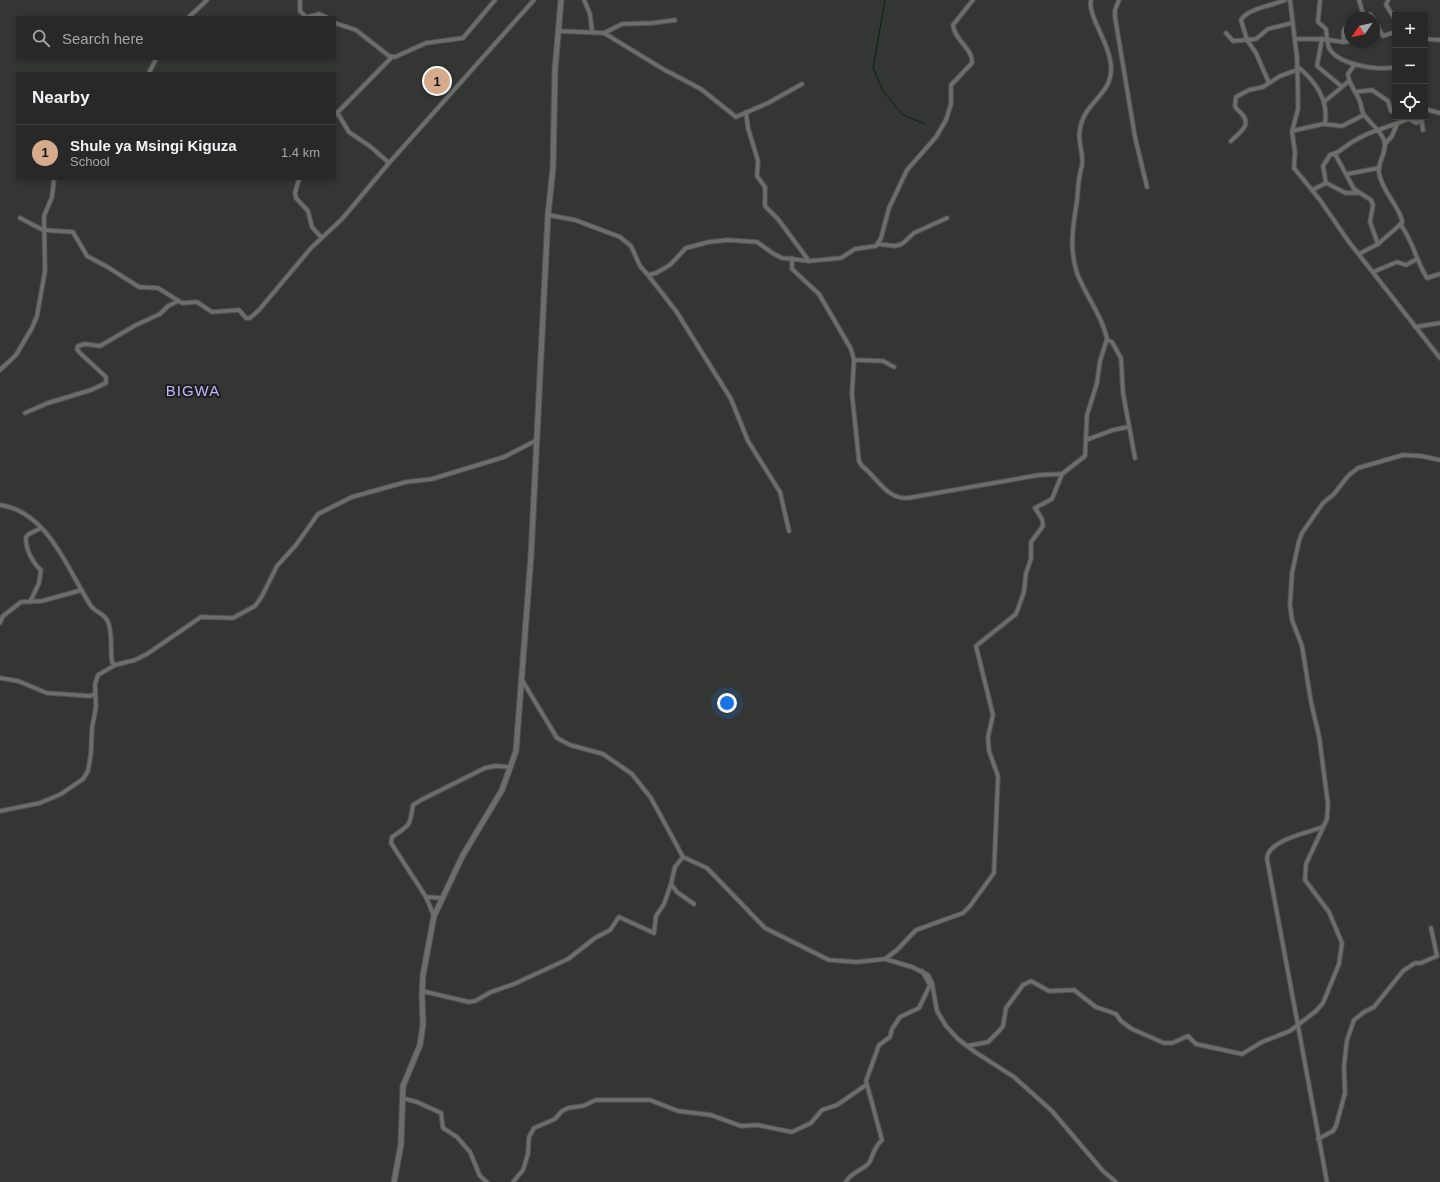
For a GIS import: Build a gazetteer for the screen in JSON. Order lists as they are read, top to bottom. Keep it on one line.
{"districts":["BIGWA"],"north":"bottom left","page":{"map_buttons":["+","−"],"search":"Search here","pins":"1","heading":"Nearby","list":[{"mark":"1","name":"Shule ya Msingi Kiguza","note":"School","value":"1.4 km"}]}}
